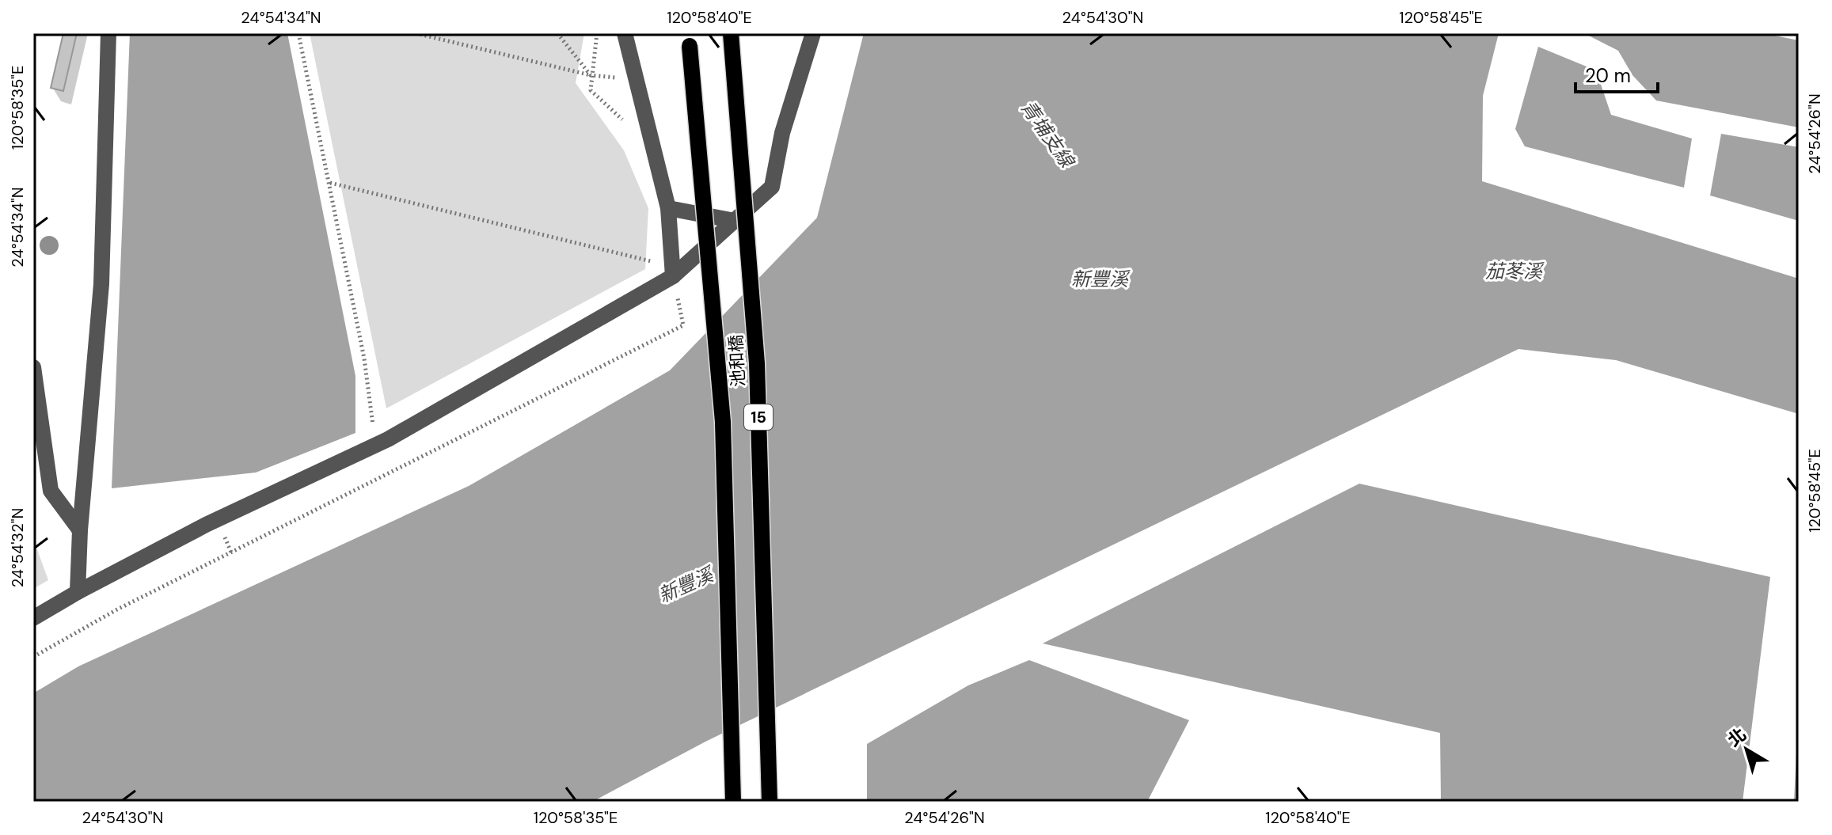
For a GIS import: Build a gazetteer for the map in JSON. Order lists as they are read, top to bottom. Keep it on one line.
{"streets":{"main road":["池和橋","15"]},"water":["青埔支線","茄苳溪","新豐溪"],"scale_bar":"20 m","north":"top left","coordinates":["24°54'34\"N","120°58'40\"E","24°54'30\"N","120°58'45\"E","120°58'35\"E","24°54'26\"N","24°54'32\"N"]}
